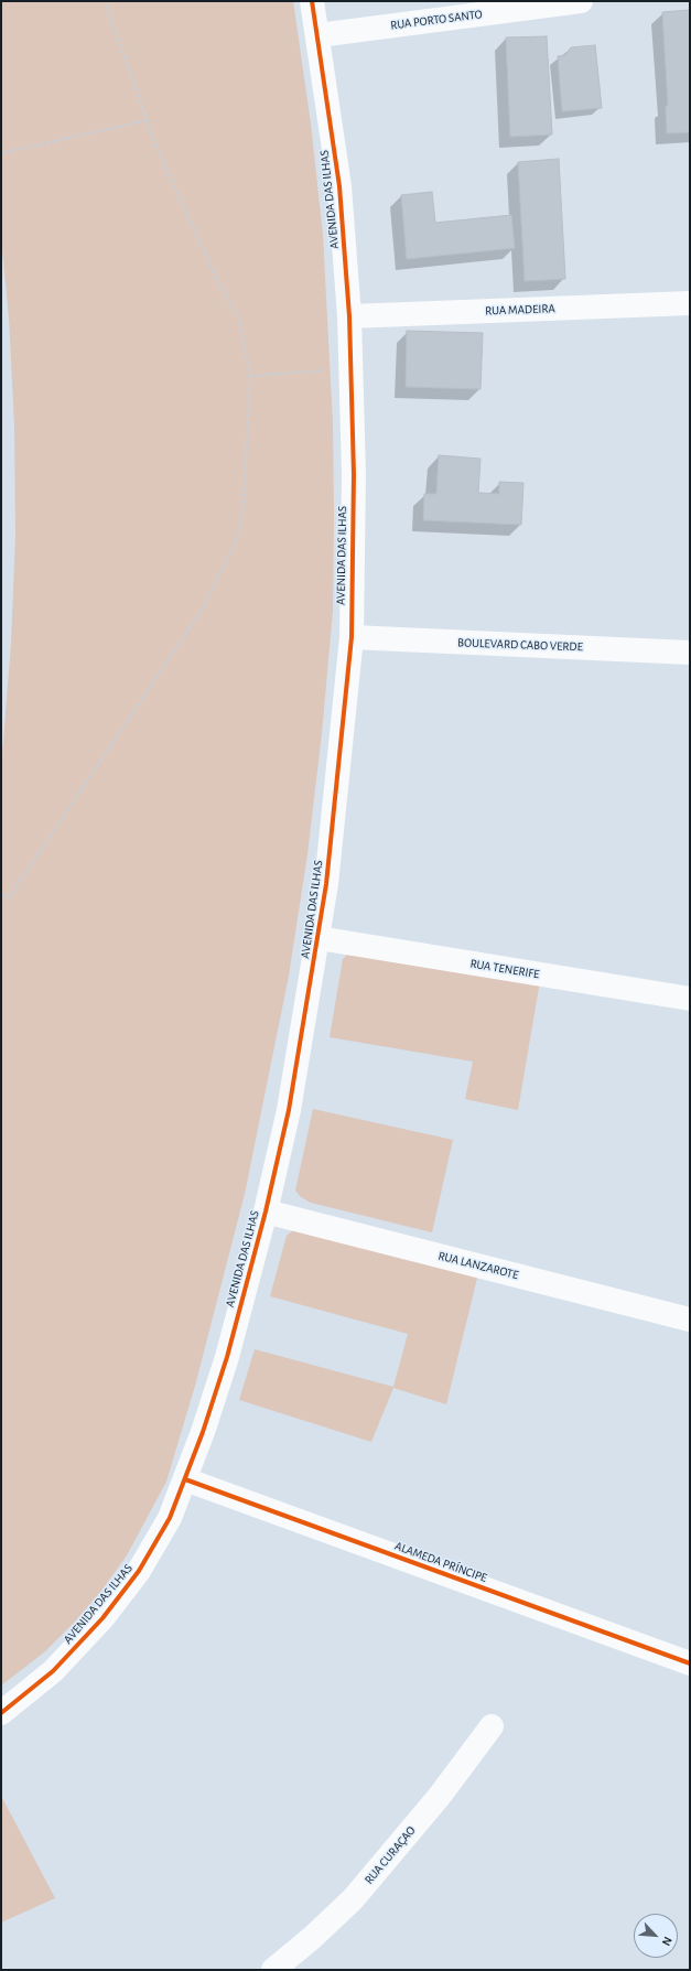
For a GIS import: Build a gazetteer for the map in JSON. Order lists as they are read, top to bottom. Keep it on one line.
{"streets":{"street":["RUA PORTO SANTO","AVENIDA DAS ILHAS","RUA MADEIRA","BOULEVARD CABO VERDE","RUA TENERIFE","RUA LANZAROTE","ALAMEDA PRÍNCIPE","RUA CURAÇAO"]},"crossings":[["RUA PORTO SANTO","AVENIDA DAS ILHAS"],["AVENIDA DAS ILHAS","RUA MADEIRA"],["AVENIDA DAS ILHAS","BOULEVARD CABO VERDE"],["AVENIDA DAS ILHAS","RUA TENERIFE"],["AVENIDA DAS ILHAS","RUA LANZAROTE"],["AVENIDA DAS ILHAS","ALAMEDA PRÍNCIPE"]],"north":"bottom right"}
